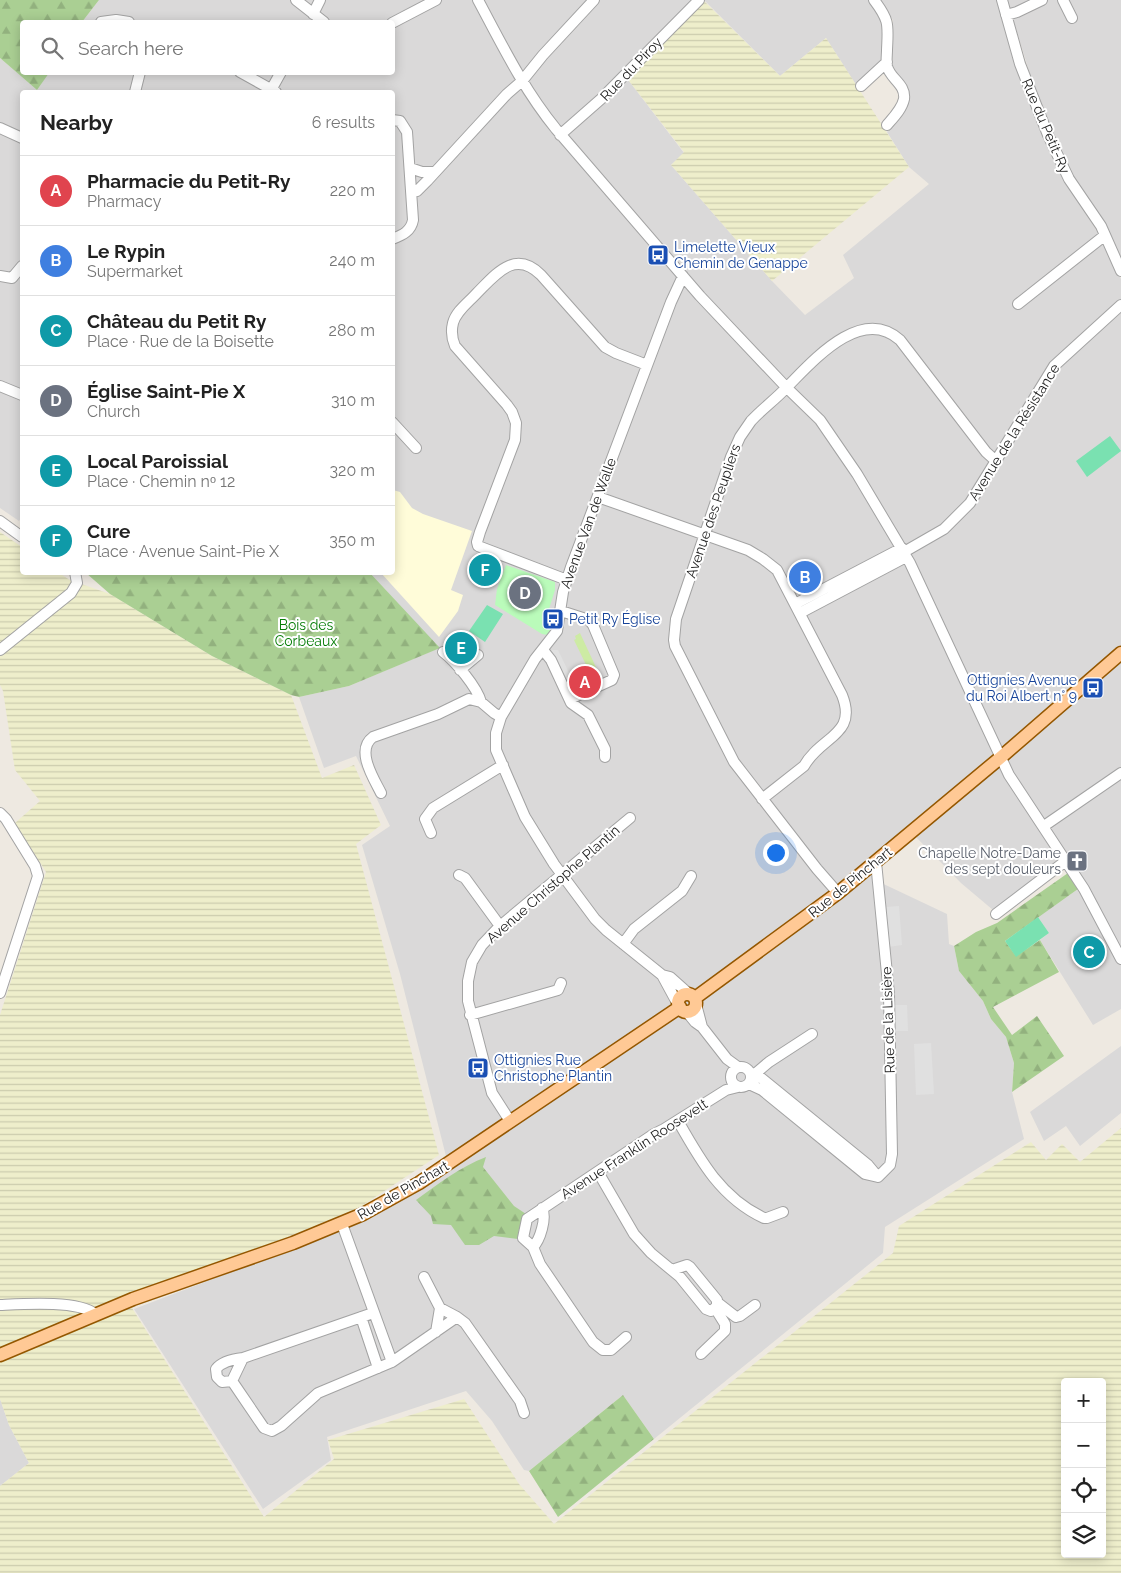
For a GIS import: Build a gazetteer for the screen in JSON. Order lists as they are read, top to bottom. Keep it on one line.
{"streets":{"main road":["Rue de Pinchart"],"street":["Rue du Piroy","Rue du Petit-Ry","Avenue de la Résistance","Avenue des Peupliers","Avenue Van de Walle","Avenue Christophe Plantin","Rue de la Lisière","Avenue Franklin Roosevelt"]},"crossings":[["Avenue de la Résistance","Avenue des Peupliers"],["Avenue des Peupliers","Rue de Pinchart"],["Avenue Van de Walle","Rue de Pinchart"],["Avenue Van de Walle","Avenue Christophe Plantin"],["Avenue Van de Walle","Avenue Franklin Roosevelt"],["Rue de Pinchart","Avenue Christophe Plantin"],["Rue de Pinchart","Rue de la Lisière"]],"parks":["Bois des Corbeaux"],"places":{"bus stop":["Limelette Vieux Chemin de Genappe","Petit Ry Église","Ottignies Avenue du Roi Albert n° 9","Ottignies Rue Christophe Plantin"],"church":["Chapelle Notre-Dame des sept douleurs"]},"page":{"search":"Search here","heading":["Nearby","6 results"],"list":[{"mark":"A","name":"Pharmacie du Petit-Ry","note":"Pharmacy","value":"220 m"},{"mark":"B","name":"Le Rypin","note":"Supermarket","value":"240 m"},{"mark":"C","name":"Château du Petit Ry","note":"Place · Rue de la Boisette","value":"280 m"},{"mark":"D","name":"Église Saint-Pie X","note":"Church","value":"310 m"},{"mark":"E","name":"Local Paroissial","note":"Place · Chemin nᵒ 12","value":"320 m"},{"mark":"F","name":"Cure","note":"Place · Avenue Saint-Pie X","value":"350 m"}],"pins":["F","B","D","E","A","C"],"map_buttons":["+","−"]}}
